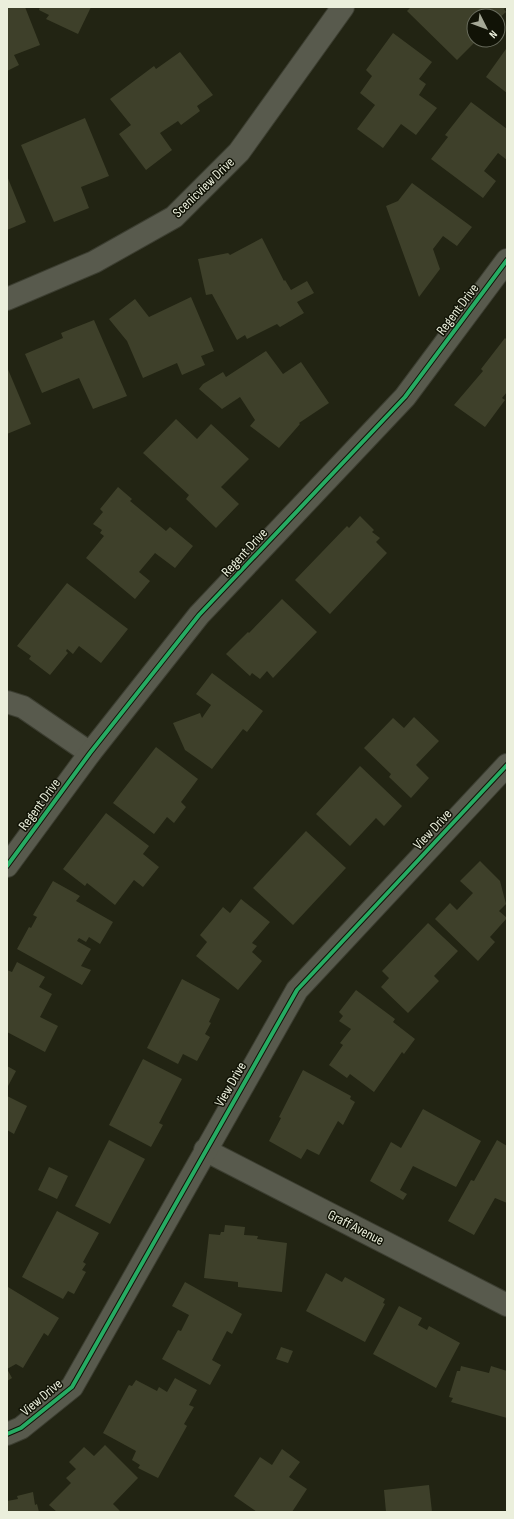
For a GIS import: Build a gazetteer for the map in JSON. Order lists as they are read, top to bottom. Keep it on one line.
{"streets":{"street":["Scenicview Drive","Regent Drive","View Drive","Graff Avenue"]},"crossings":[["View Drive","Graff Avenue"]],"north":"bottom right"}
